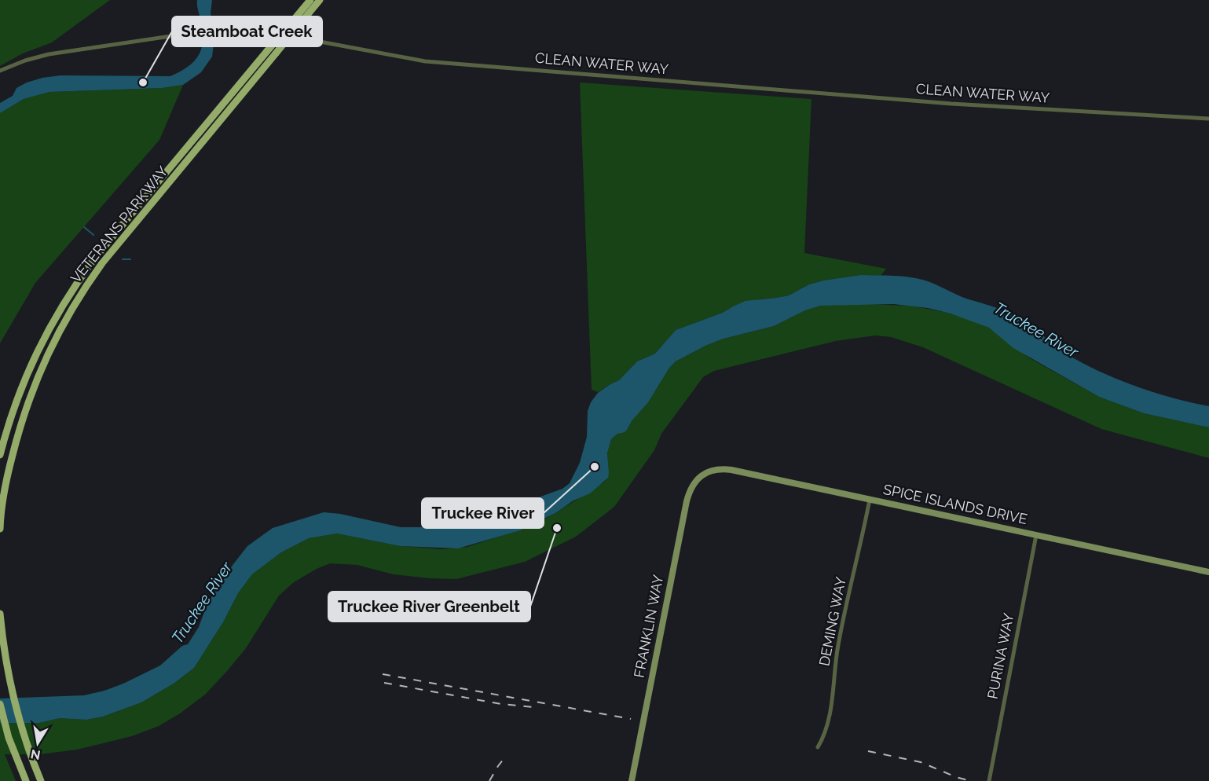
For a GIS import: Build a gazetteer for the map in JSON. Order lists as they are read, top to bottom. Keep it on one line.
{"streets":{"main road":["VETERANS PARKWAY"],"street":["CLEAN WATER WAY","SPICE ISLANDS DRIVE","DEMING WAY","FRANKLIN WAY","PURINA WAY"]},"crossings":[["SPICE ISLANDS DRIVE","DEMING WAY"],["SPICE ISLANDS DRIVE","FRANKLIN WAY"],["SPICE ISLANDS DRIVE","PURINA WAY"]],"water":["Truckee River"],"places":["Steamboat Creek","Truckee River","Truckee River Greenbelt"],"north":"bottom"}
